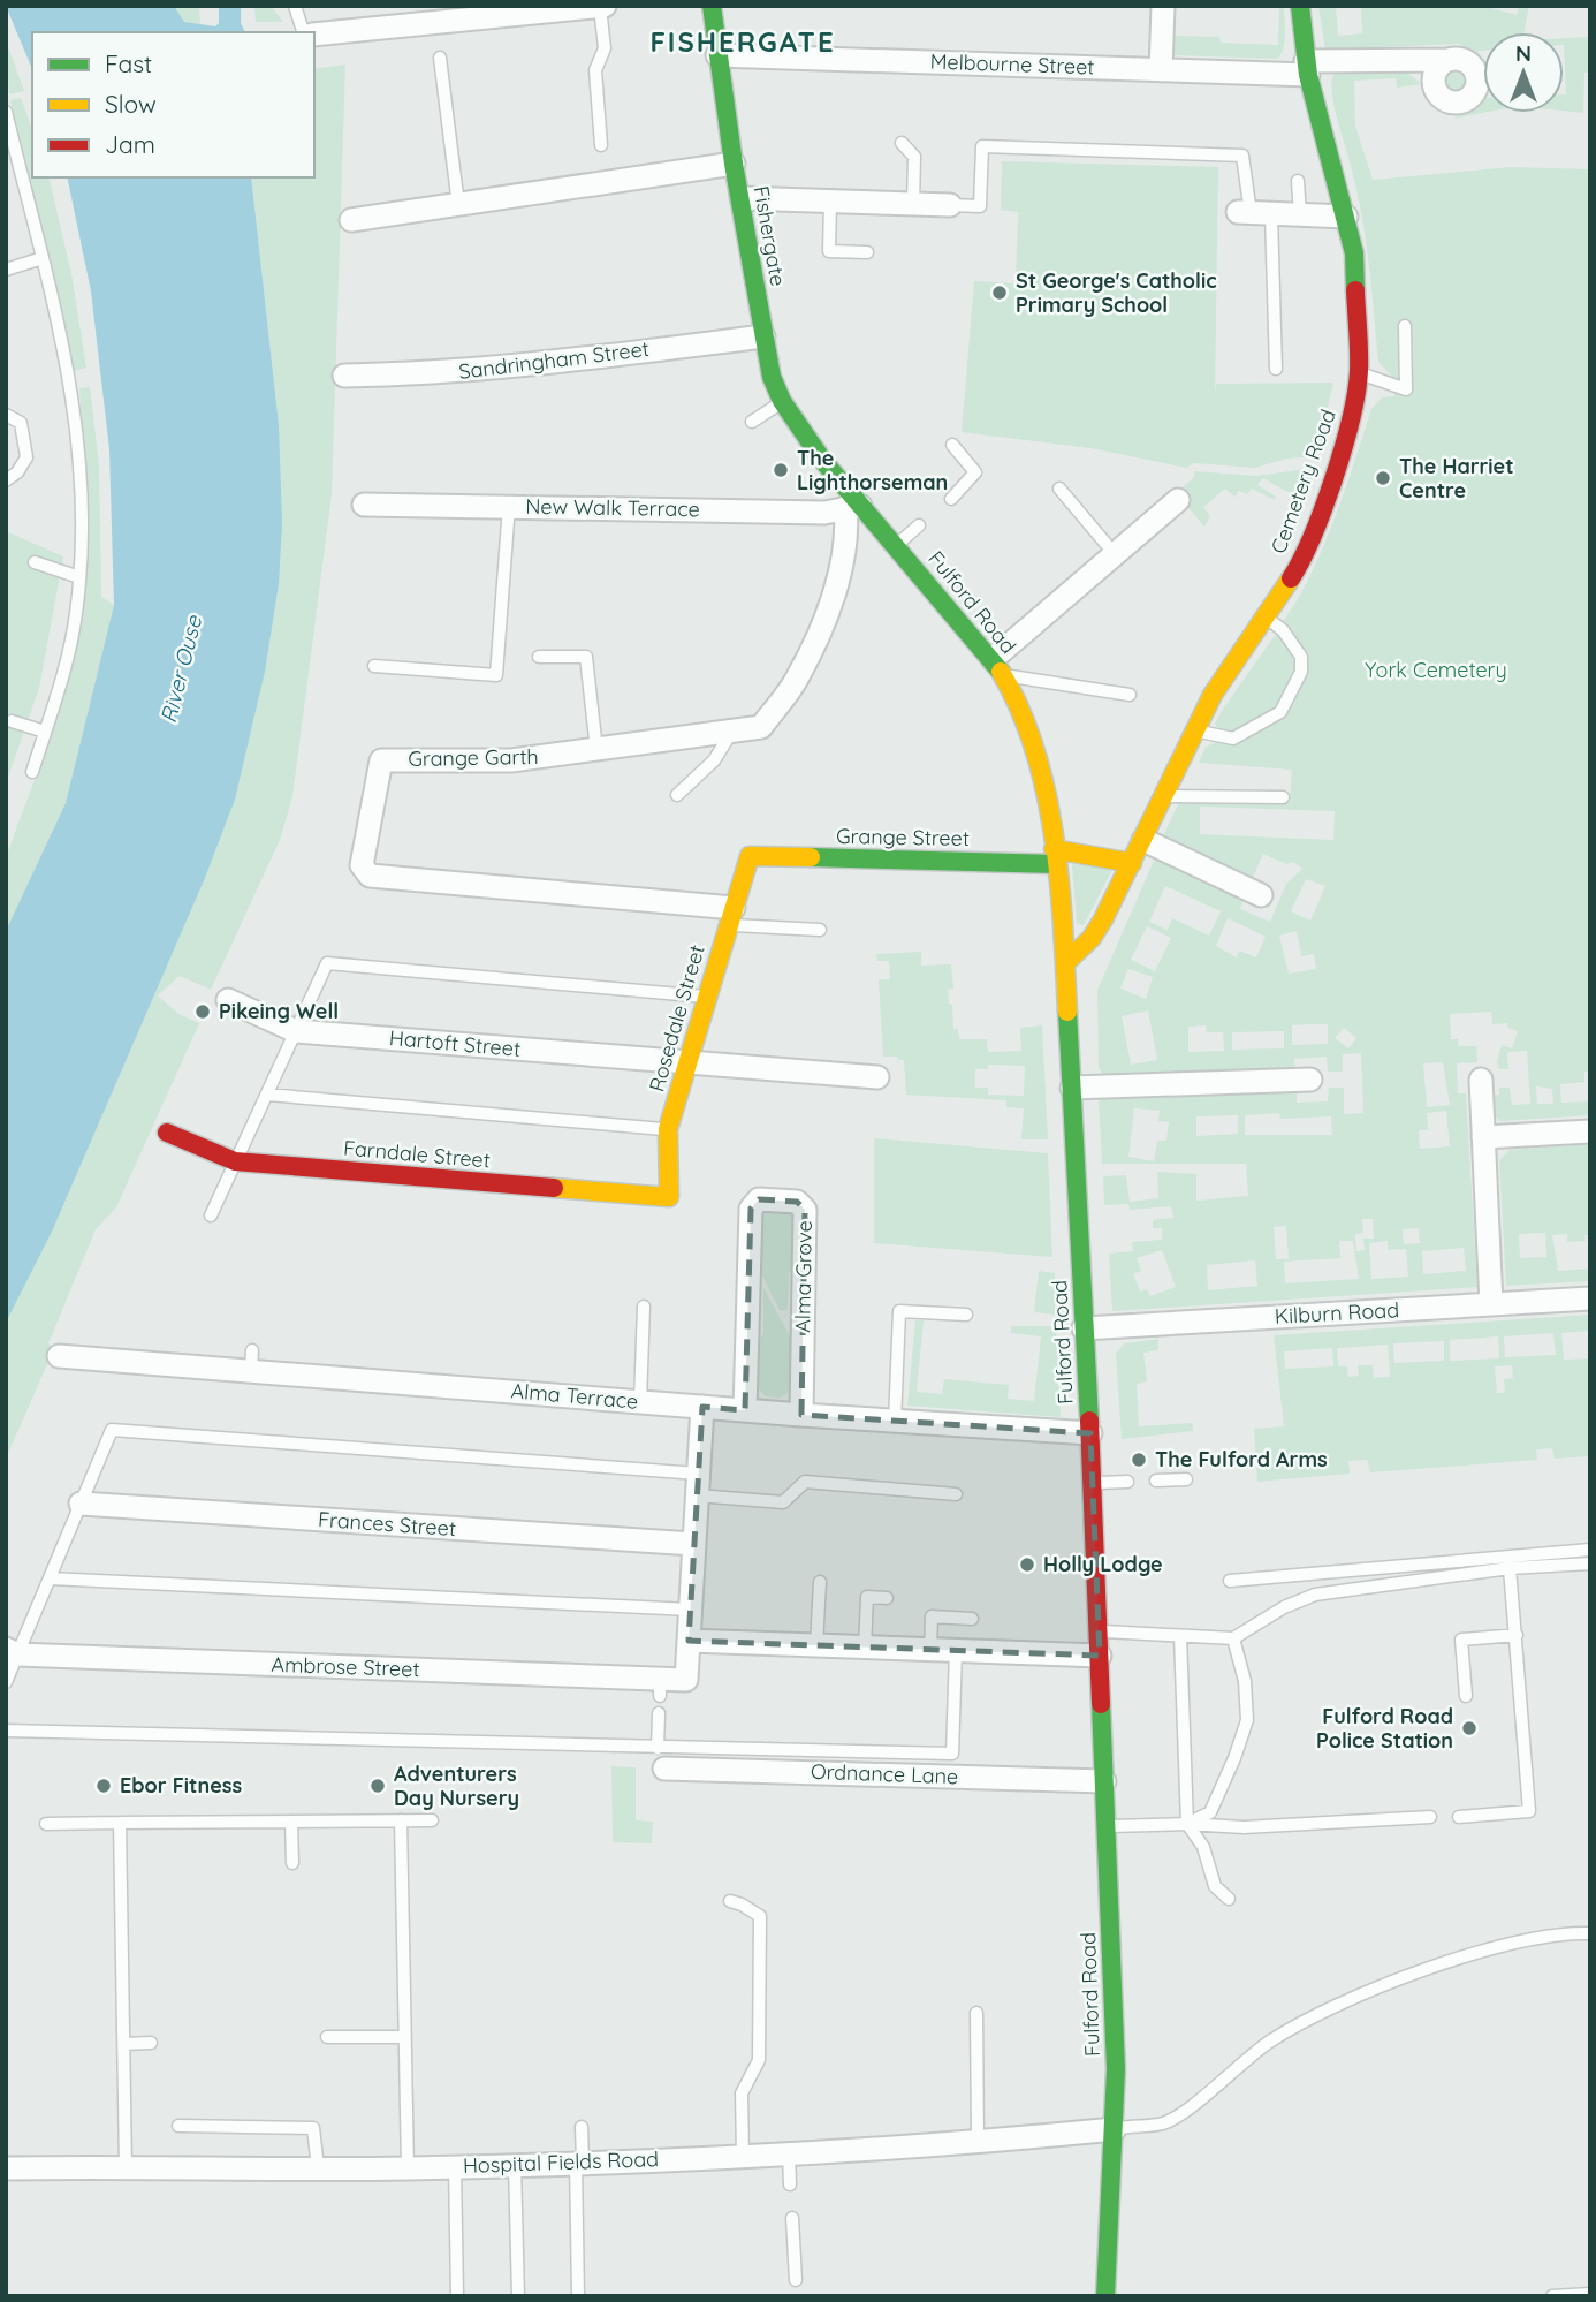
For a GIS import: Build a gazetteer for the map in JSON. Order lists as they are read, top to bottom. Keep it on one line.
{"streets":{"main road":["Fishergate","Cemetery Road","Fulford Road","Grange Street","Rosedale Street","Farndale Street"],"street":["Melbourne Street","Sandringham Street","New Walk Terrace","Grange Garth","Hartoft Street","Alma Grove","Kilburn Road","Alma Terrace","Frances Street","Ambrose Street","Ordnance Lane","Hospital Fields Road"]},"crossings":[["Melbourne Street","Fishergate"],["Melbourne Street","Cemetery Road"],["Fishergate","Sandringham Street"],["Fishergate","Fulford Road"],["Cemetery Road","Fulford Road"],["Cemetery Road","Grange Street"],["New Walk Terrace","Fulford Road"],["New Walk Terrace","Grange Garth"],["Fulford Road","Grange Garth"],["Fulford Road","Grange Street"],["Fulford Road","Kilburn Road"],["Fulford Road","Alma Terrace"],["Fulford Road","Ordnance Lane"],["Fulford Road","Hospital Fields Road"],["Grange Garth","Rosedale Street"],["Grange Street","Rosedale Street"],["Rosedale Street","Hartoft Street"],["Rosedale Street","Farndale Street"],["Alma Grove","Alma Terrace"]],"districts":["FISHERGATE"],"water":["River Ouse"],"parks":["York Cemetery"],"places":["St George's Catholic Primary School","The Lighthorseman","The Harriet Centre","Pikeing Well","The Fulford Arms","Holly Lodge","Fulford Road Police Station","Ebor Fitness","Adventurers Day Nursery"],"legend":["Fast","Slow","Jam"],"north":"top"}
